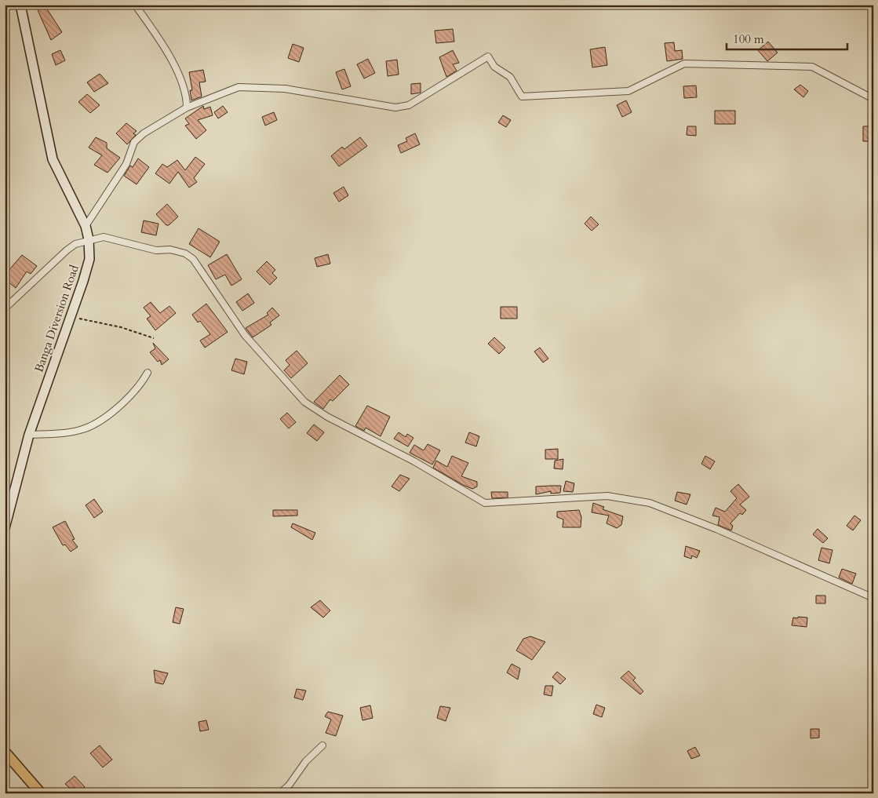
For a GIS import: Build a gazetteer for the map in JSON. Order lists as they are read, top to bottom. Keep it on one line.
{"streets":{"main road":["Banga Diversion Road"]},"scale_bar":"100 m"}
